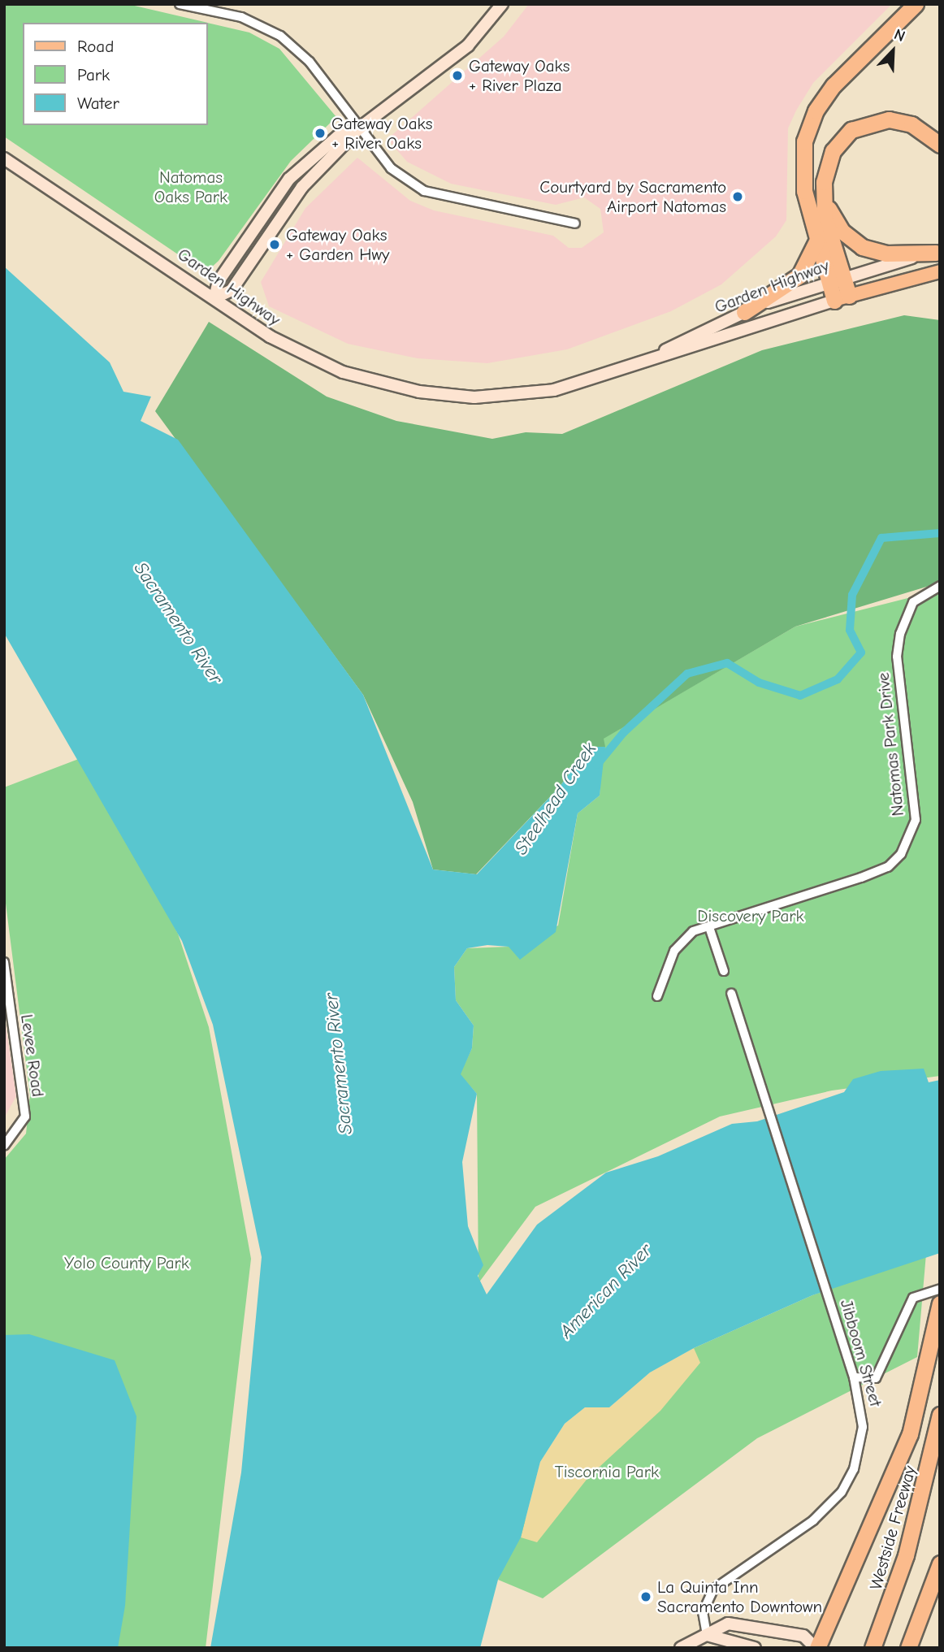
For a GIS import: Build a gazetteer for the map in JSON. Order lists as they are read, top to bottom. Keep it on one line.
{"streets":{"highway":["Westside Freeway"],"main road":["Garden Highway"],"street":["Natomas Park Drive","Levee Road","Jibboom Street"]},"water":["Sacramento River","Steelhead Creek","American River"],"parks":["Natomas Oaks Park","Discovery Park","Yolo County Park","Tiscornia Park"],"places":["Gateway Oaks + River Plaza","Gateway Oaks + River Oaks","Courtyard by Sacramento Airport Natomas","Gateway Oaks + Garden Hwy","La Quinta Inn Sacramento Downtown"],"legend":["Road","Park","Water"],"north":"top right"}
